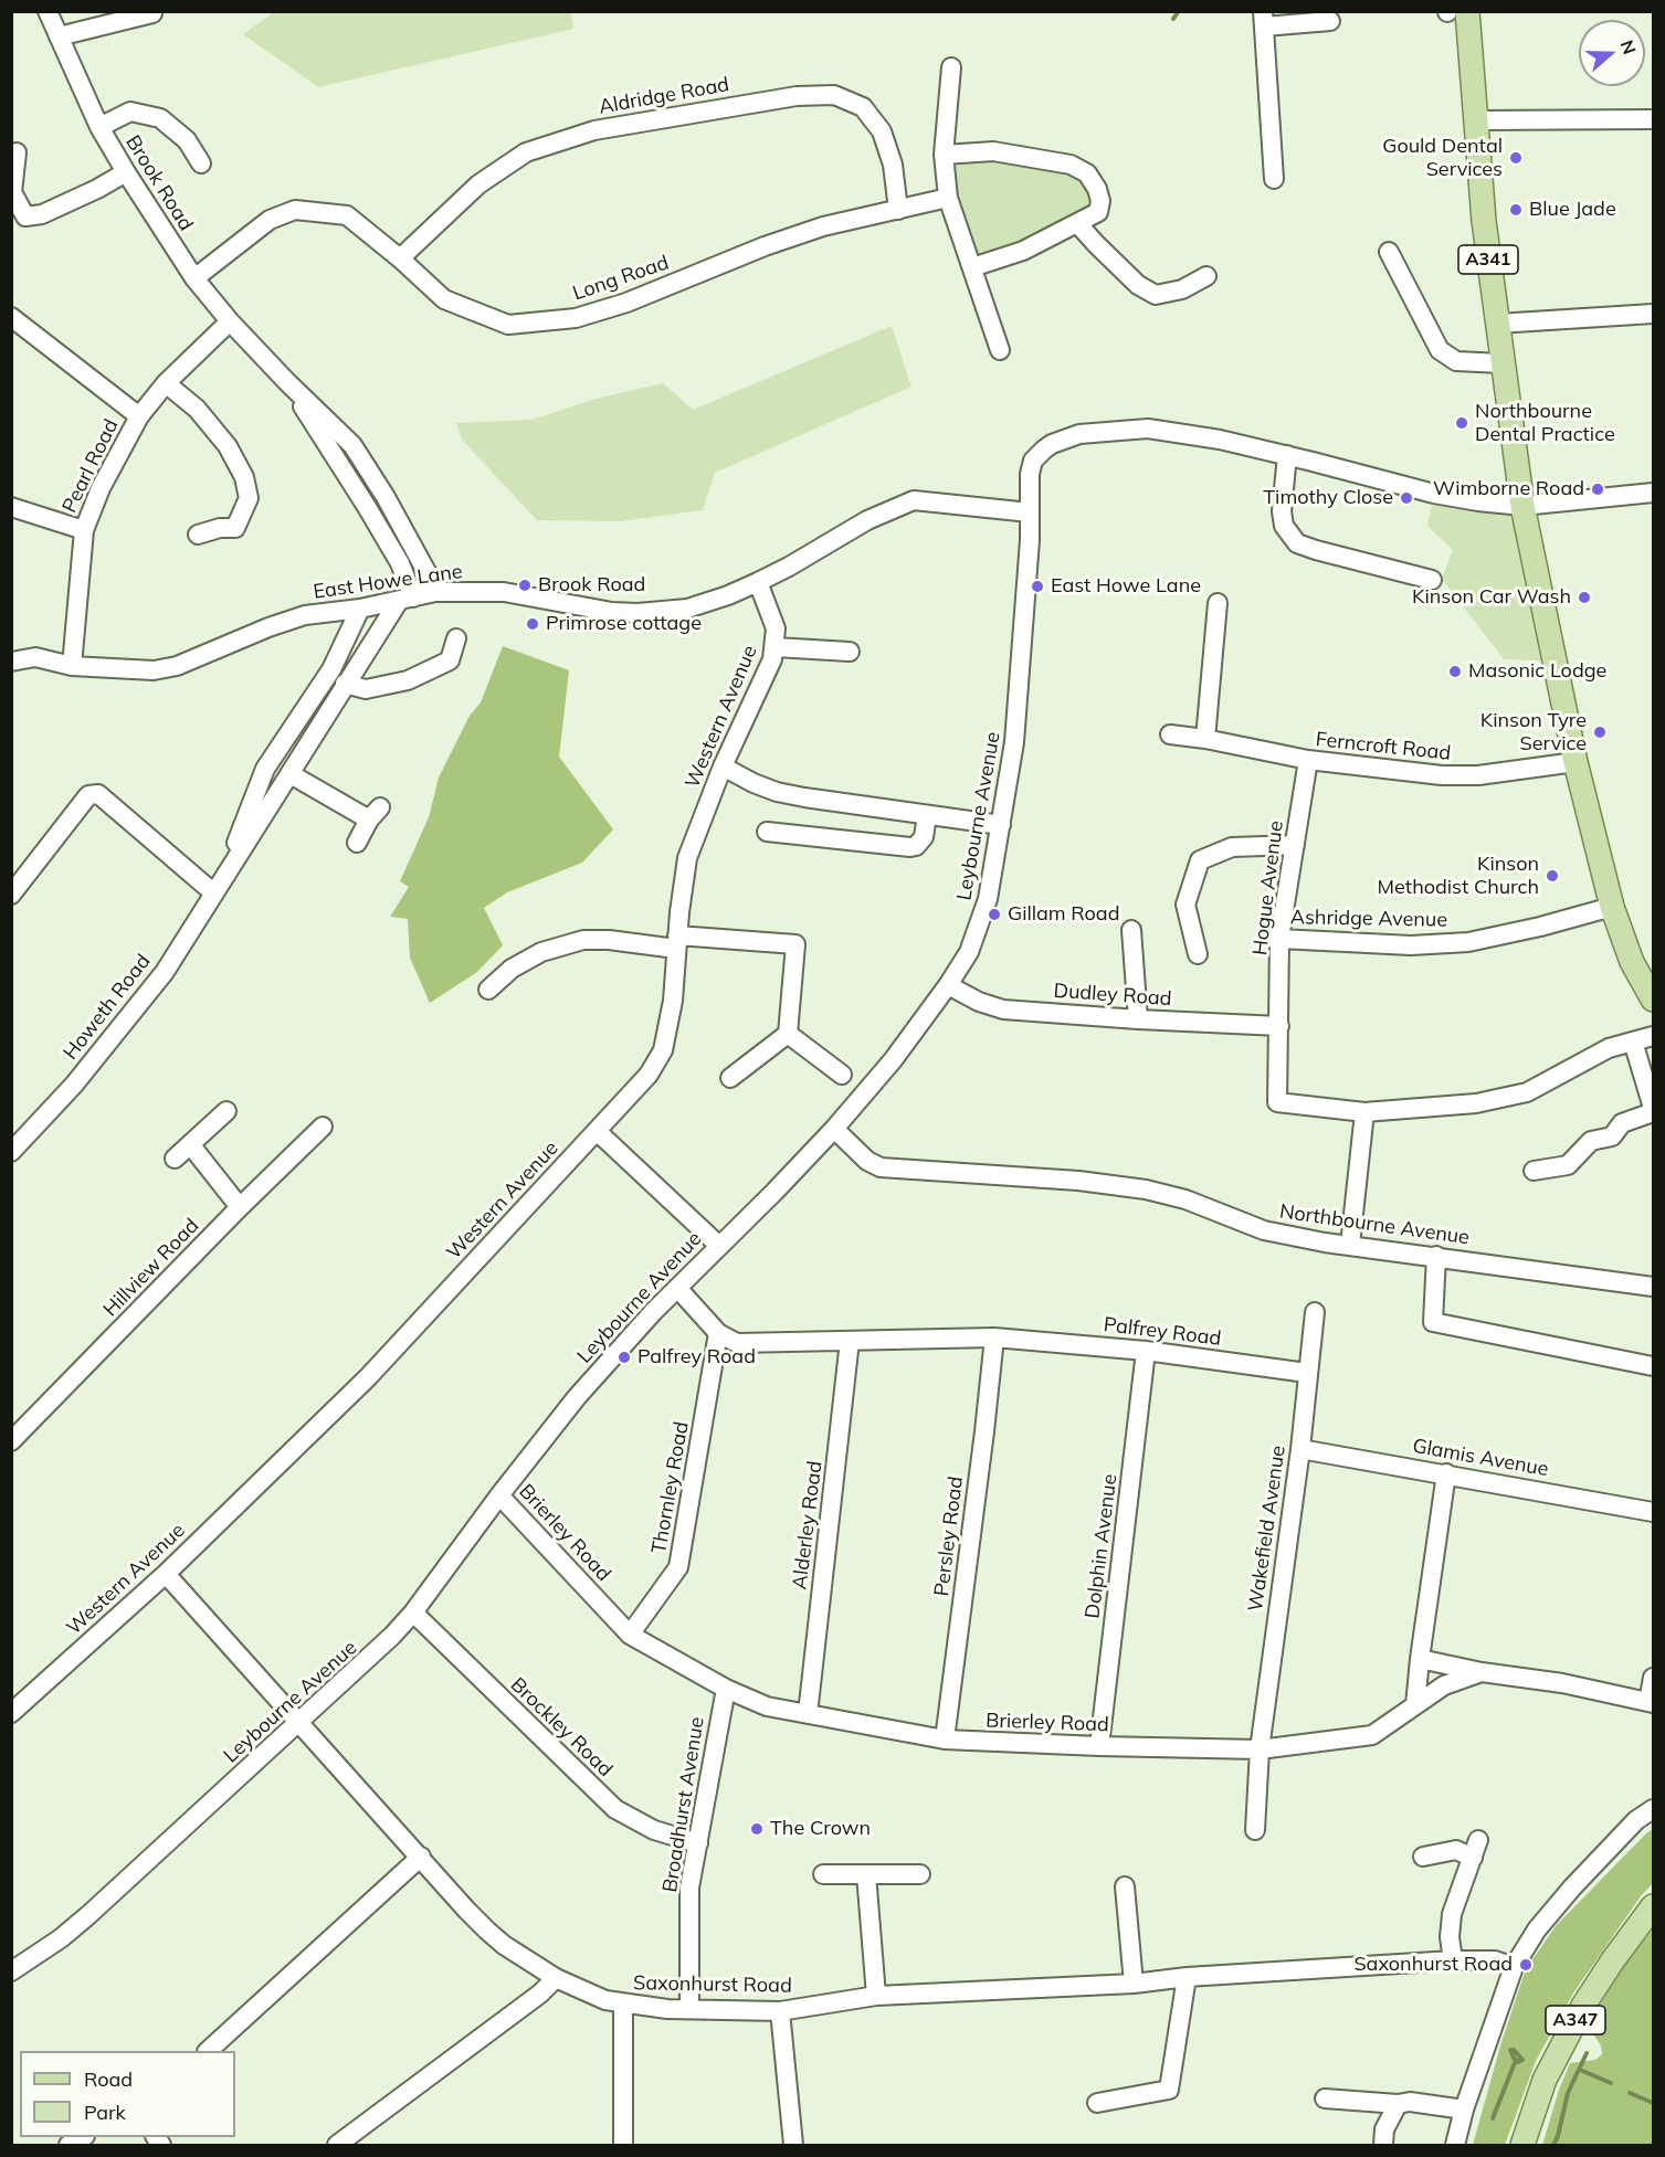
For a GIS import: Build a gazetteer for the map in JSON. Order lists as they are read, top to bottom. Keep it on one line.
{"streets":{"main road":["A341","A347"],"street":["Aldridge Road","Brook Road","Long Road","Pearl Road","East Howe Lane","Western Avenue","Ferncroft Road","Leybourne Avenue","Hogue Avenue","Ashridge Avenue","Dudley Road","Howeth Road","Northbourne Avenue","Hillview Road","Palfrey Road","Glamis Avenue","Thornley Road","Alderley Road","Wakefield Avenue","Brierley Road","Persley Road","Dolphin Avenue","Brockley Road","Broadhurst Avenue","Saxonhurst Road"]},"crossings":[["Aldridge Road","Long Road"],["Brook Road","Long Road"],["Brook Road","Pearl Road"],["Brook Road","East Howe Lane"],["Brook Road","Howeth Road"],["A341","Ferncroft Road"],["A341","Ashridge Avenue"],["Pearl Road","East Howe Lane"],["East Howe Lane","Western Avenue"],["East Howe Lane","Leybourne Avenue"],["East Howe Lane","Howeth Road"],["Western Avenue","Saxonhurst Road"],["Ferncroft Road","Hogue Avenue"],["Leybourne Avenue","Dudley Road"],["Leybourne Avenue","Northbourne Avenue"],["Leybourne Avenue","Brierley Road"],["Leybourne Avenue","Brockley Road"],["Leybourne Avenue","Saxonhurst Road"],["Hogue Avenue","Ashridge Avenue"],["Hogue Avenue","Dudley Road"],["Palfrey Road","Thornley Road"],["Palfrey Road","Alderley Road"],["Palfrey Road","Wakefield Avenue"],["Palfrey Road","Persley Road"],["Palfrey Road","Dolphin Avenue"],["Glamis Avenue","Wakefield Avenue"],["Thornley Road","Brierley Road"],["Alderley Road","Brierley Road"],["Wakefield Avenue","Brierley Road"],["Brierley Road","Persley Road"],["Brierley Road","Dolphin Avenue"],["Brierley Road","Broadhurst Avenue"],["Brockley Road","Broadhurst Avenue"],["Broadhurst Avenue","Saxonhurst Road"]],"places":["Gould Dental Services","Blue Jade","Northbourne Dental Practice","Wimborne Road","Timothy Close","Brook Road","East Howe Lane","Kinson Car Wash","Primrose cottage","Masonic Lodge","Kinson Tyre Service","Kinson Methodist Church","Gillam Road","Palfrey Road","The Crown","Saxonhurst Road"],"legend":["Road","Park"],"north":"right"}
